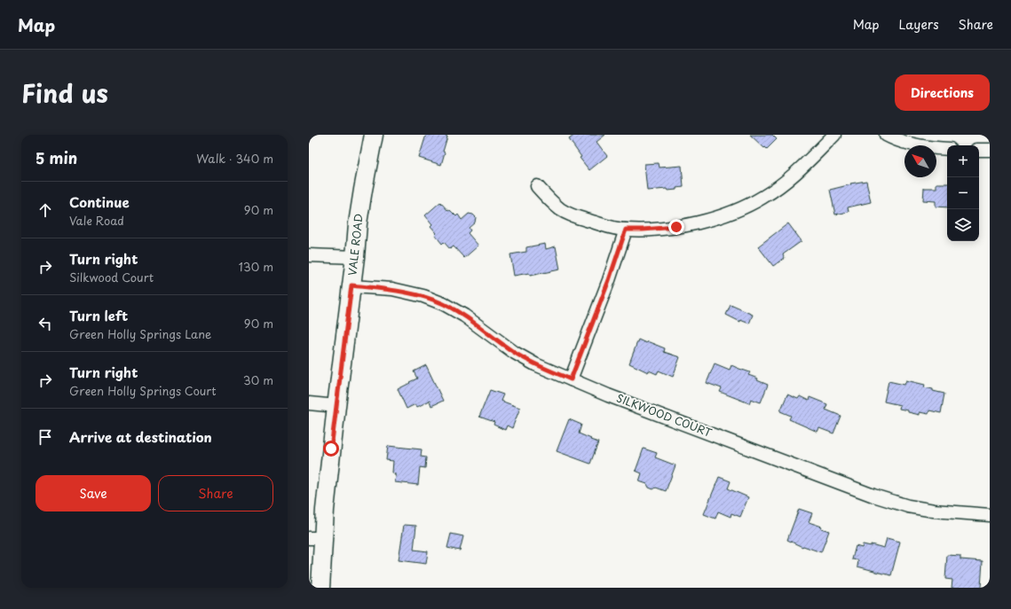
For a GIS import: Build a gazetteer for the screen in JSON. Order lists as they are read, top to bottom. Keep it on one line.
{"streets":{"main road":["VALE ROAD"],"street":["SILKWOOD COURT"]},"crossings":[["VALE ROAD","SILKWOOD COURT"]],"north":"top left","page":{"header":"Map","nav":["Map","Layers","Share"],"title":"Find us","buttons":["Directions",["Save","Share"]],"heading":["5 min","Walk · 340 m"],"map_buttons":["+","−"],"list":[["Continue","Vale Road","90 m"],["Turn right","Silkwood Court","130 m"],["Turn left","Green Holly Springs Lane","90 m"],["Turn right","Green Holly Springs Court","30 m"],"Arrive at destination"]}}
